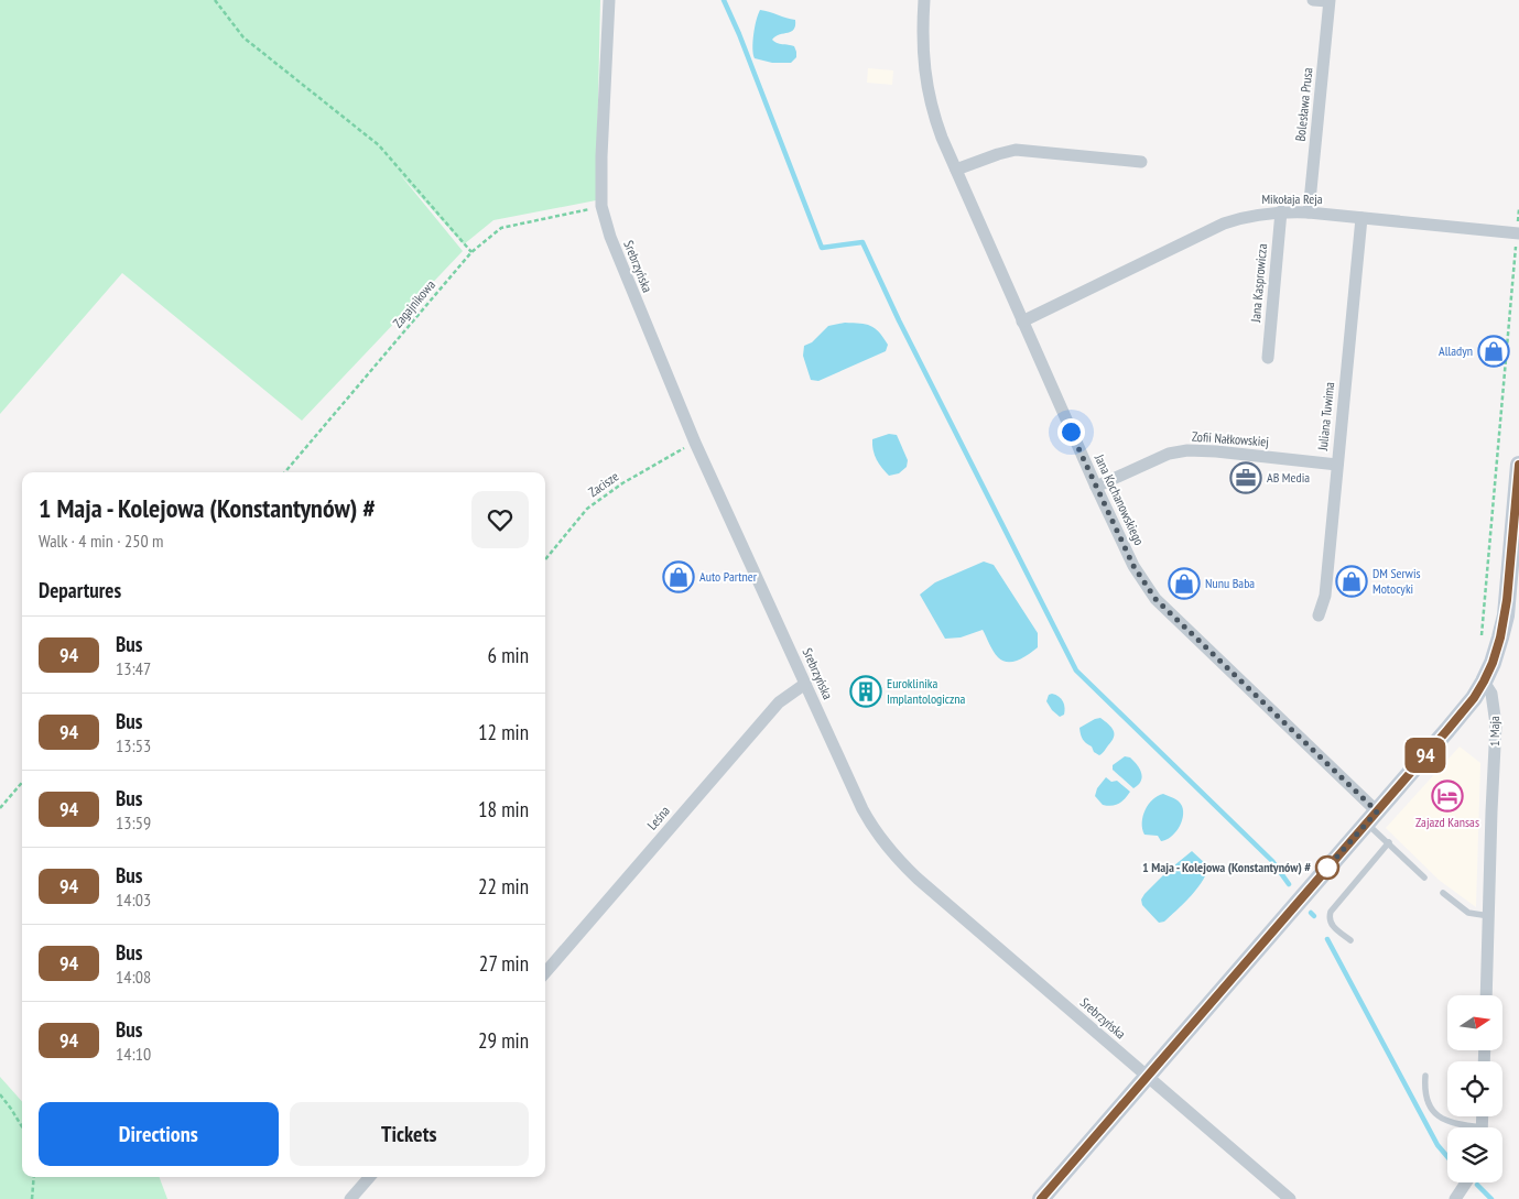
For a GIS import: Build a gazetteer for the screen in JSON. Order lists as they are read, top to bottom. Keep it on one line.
{"streets":{"street":["Bolesława Prusa","Mikołaja Reja","Srebrzyńska","Jana Kasprowicza","Juliana Tuwima","Zofii Nałkowskiej","Jana Kochanowskiego","1 Maja","Leśna"],"path":["Zagajnikowa","Zacisze"]},"crossings":[["Bolesława Prusa","Mikołaja Reja"],["Mikołaja Reja","Jana Kasprowicza"],["Mikołaja Reja","Juliana Tuwima"],["Mikołaja Reja","Jana Kochanowskiego"],["Srebrzyńska","Zagajnikowa"],["Srebrzyńska","Zacisze"],["Srebrzyńska","Leśna"],["Juliana Tuwima","Zofii Nałkowskiej"],["Zofii Nałkowskiej","Jana Kochanowskiego"]],"places":{"shop":["Alladyn","Auto Partner","DM Serwis Motocyki","Nunu Baba"],"office":["AB Media"],"building":["Euroklinika Implantologiczna"],"hotel":["Zajazd Kansas"],"other":["1 Maja - Kolejowa (Konstantynów) #"]},"lines":["bus line 94"],"north":"right","page":{"on_map":"94","heading":[["1 Maja - Kolejowa (Konstantynów) #","Walk · 4 min · 250 m"],"Departures"],"list":[{"mark":"94","name":"Bus","note":"13:47","value":"6 min"},{"mark":"94","name":"Bus","note":"13:53","value":"12 min"},{"mark":"94","name":"Bus","note":"13:59","value":"18 min"},{"mark":"94","name":"Bus","note":"14:03","value":"22 min"},{"mark":"94","name":"Bus","note":"14:08","value":"27 min"},{"mark":"94","name":"Bus","note":"14:10","value":"29 min"}],"buttons":["Directions","Tickets"]}}
